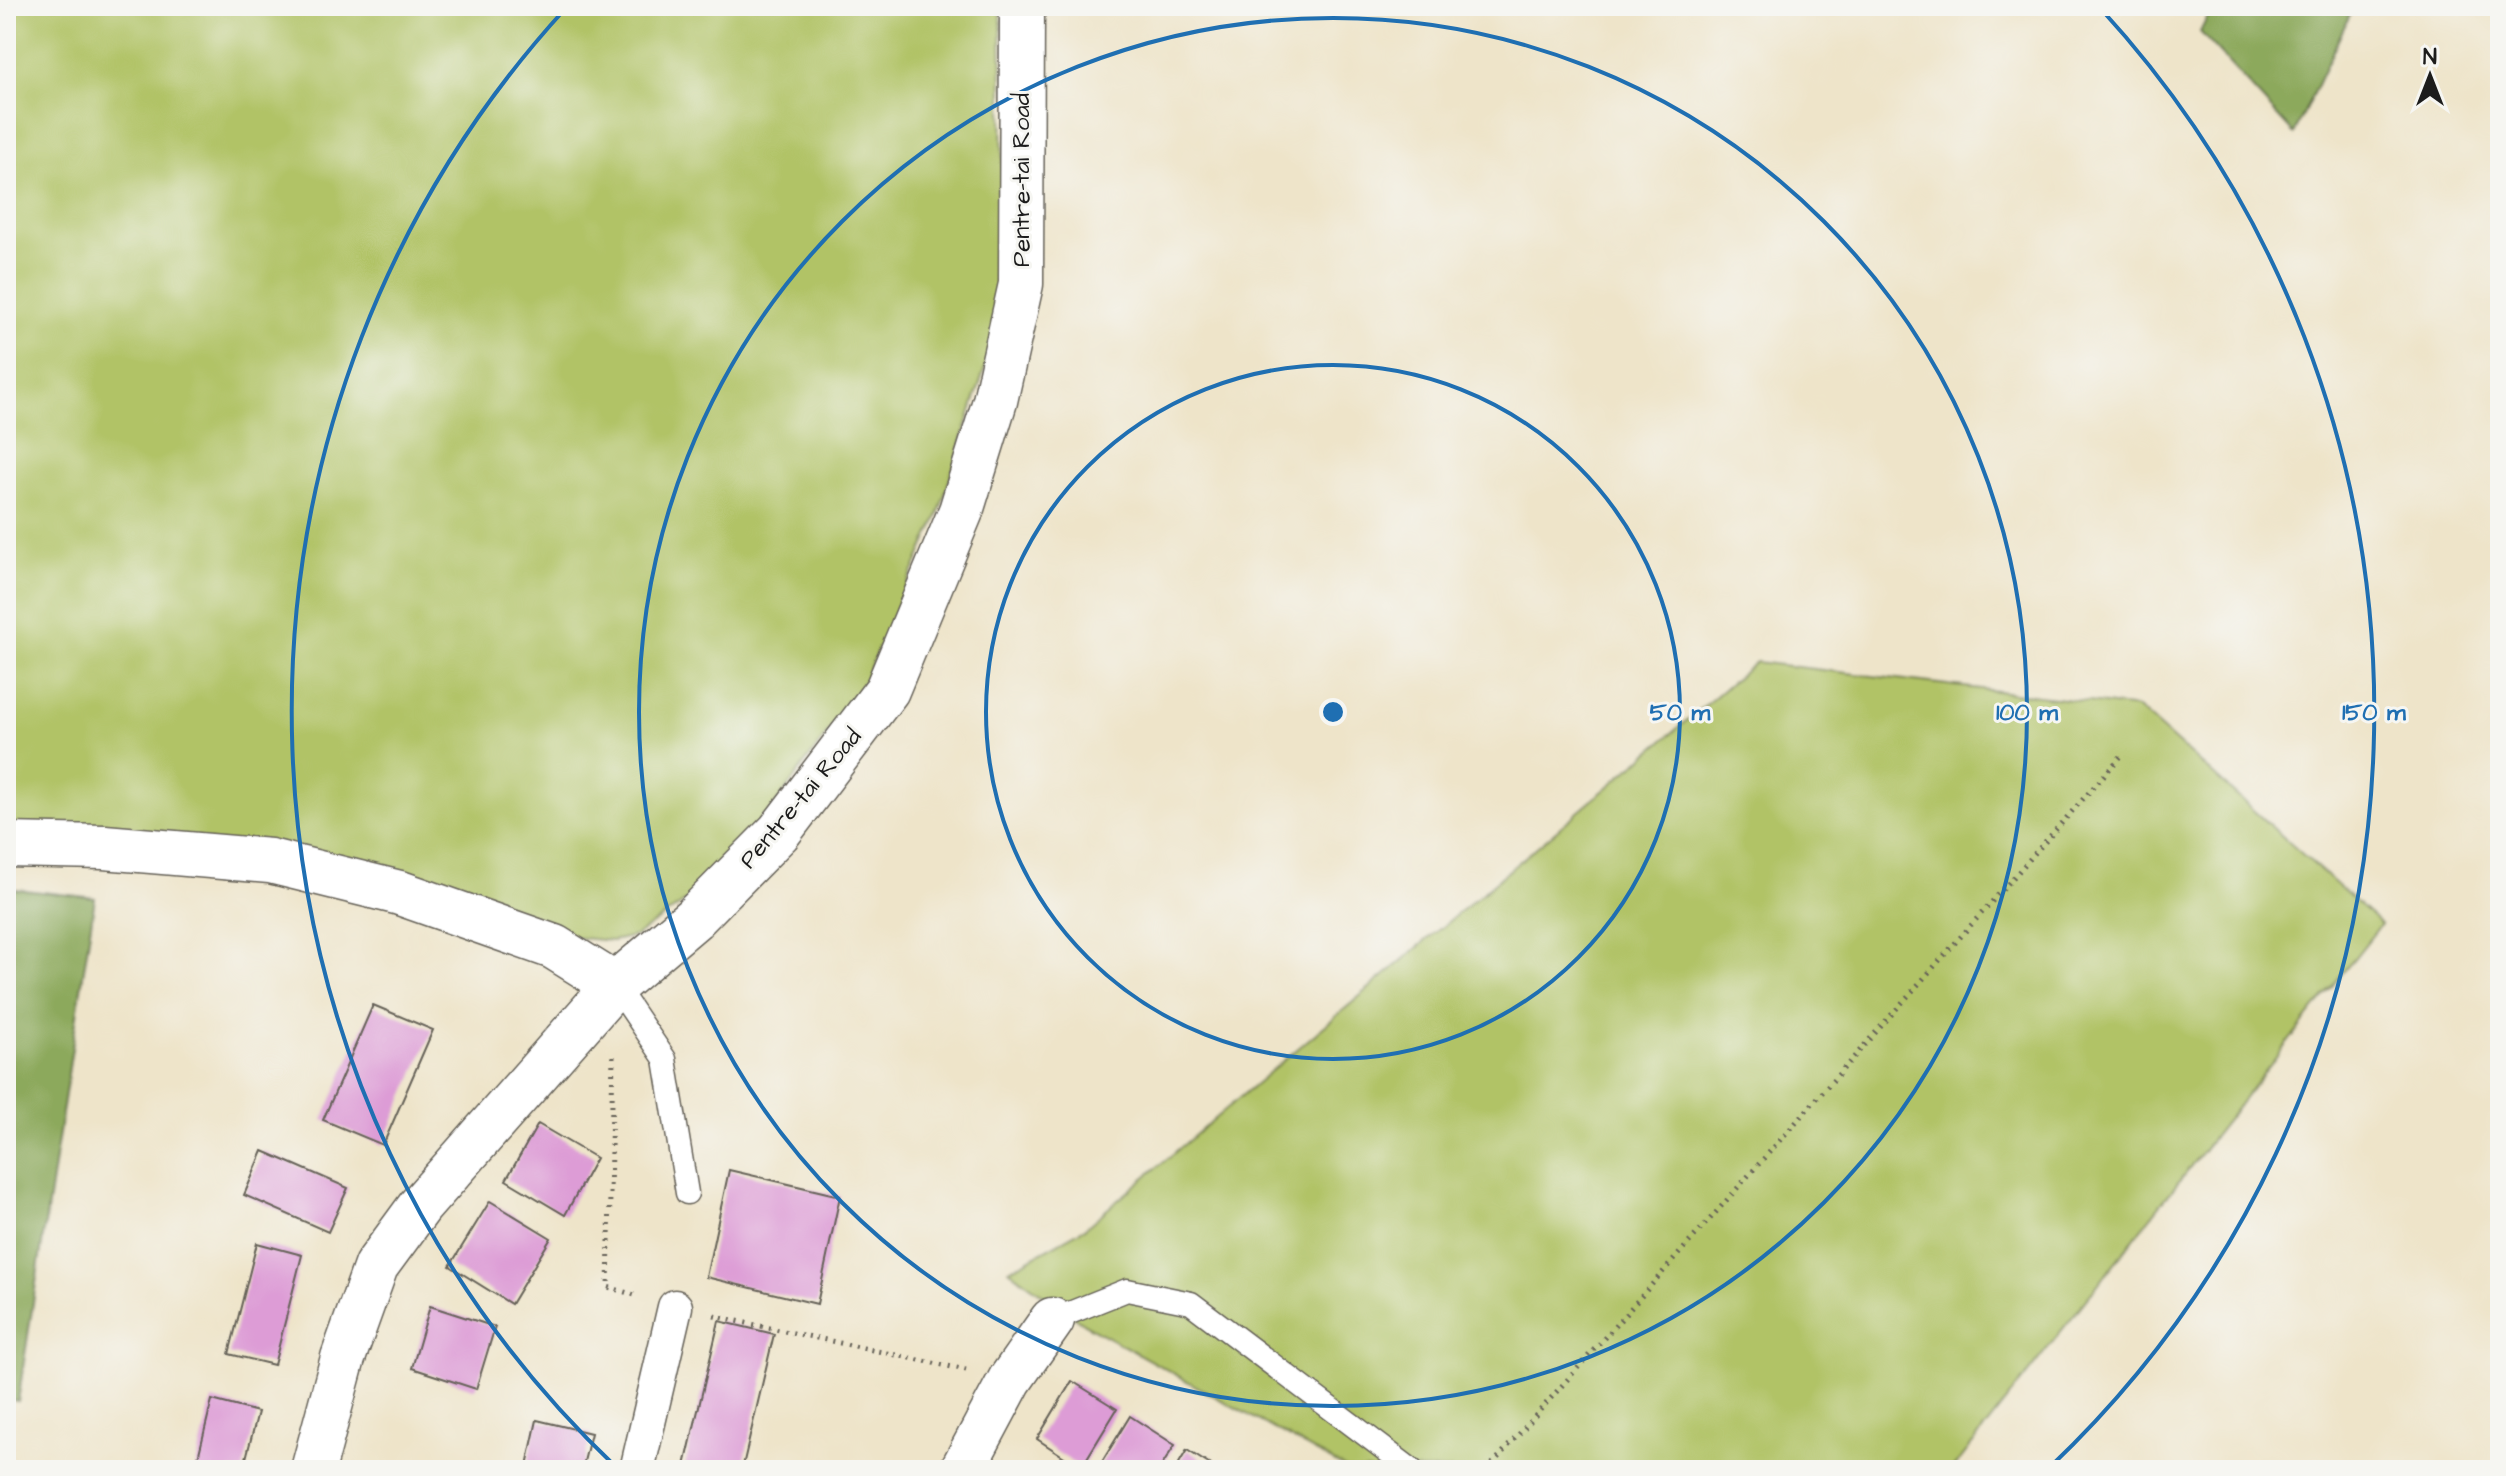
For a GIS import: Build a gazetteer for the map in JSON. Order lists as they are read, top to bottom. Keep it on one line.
{"streets":{"street":["Pentre-tai Road"]},"north":"top","rings":["50 m","100 m","150 m"]}
